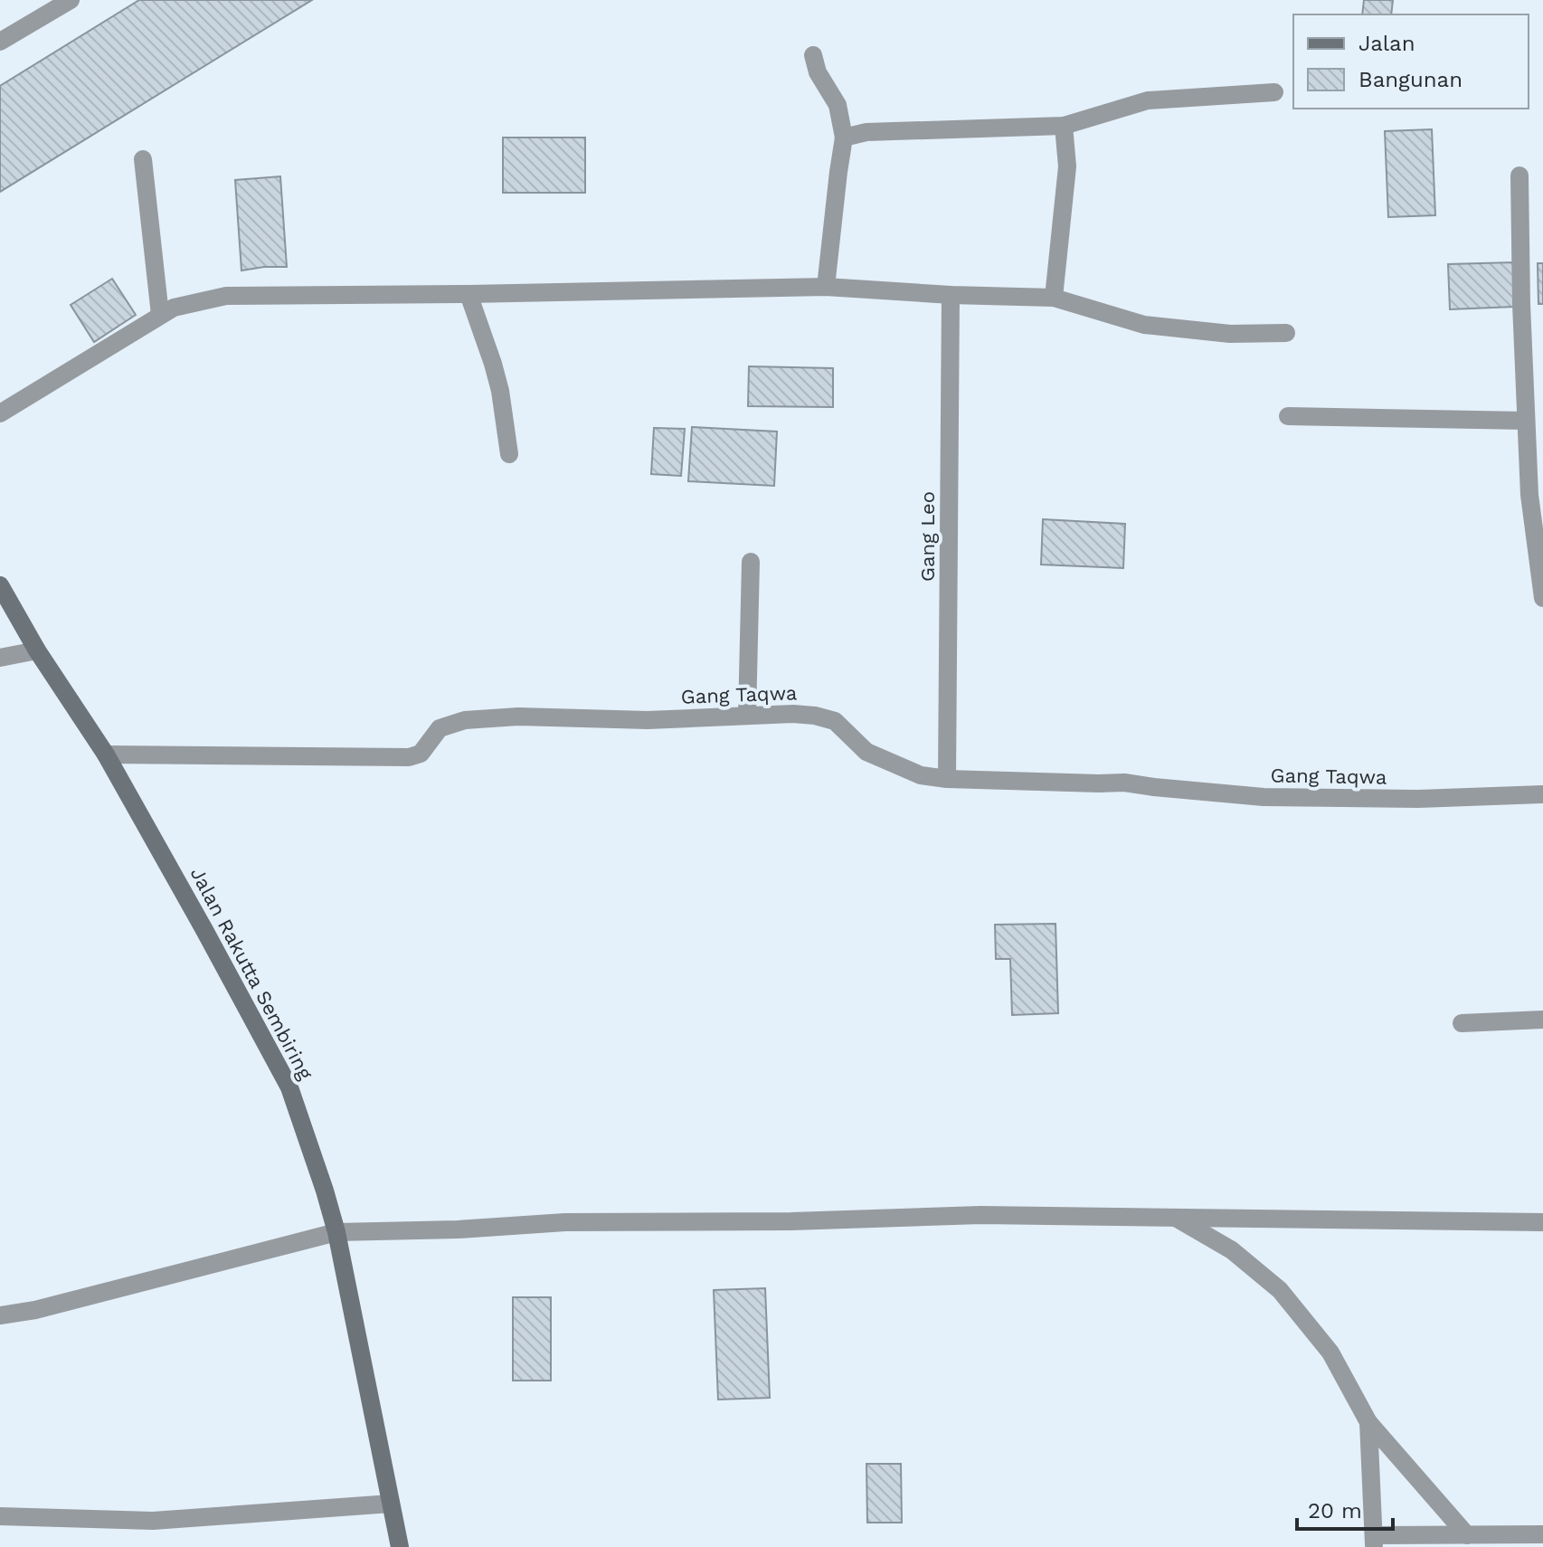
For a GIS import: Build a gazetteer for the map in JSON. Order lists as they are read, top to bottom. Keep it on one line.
{"streets":{"main road":["Jalan Rakutta Sembiring"],"street":["Gang Leo","Gang Taqwa"]},"crossings":[["Gang Leo","Gang Taqwa"],["Gang Taqwa","Jalan Rakutta Sembiring"]],"legend":["Jalan","Bangunan"],"scale_bar":"20 m"}
